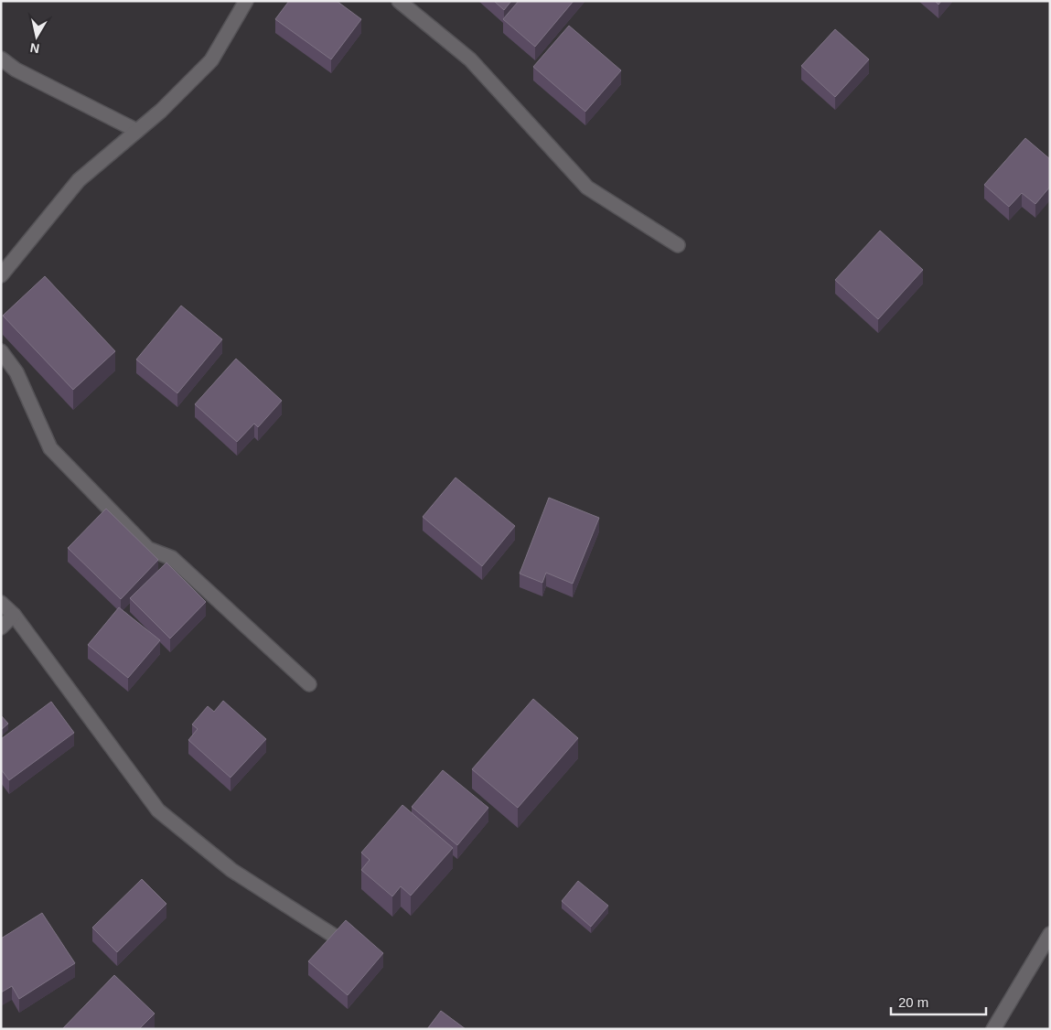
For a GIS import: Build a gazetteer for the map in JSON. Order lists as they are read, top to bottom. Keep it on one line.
{"scale_bar":"20 m","north":"bottom"}
